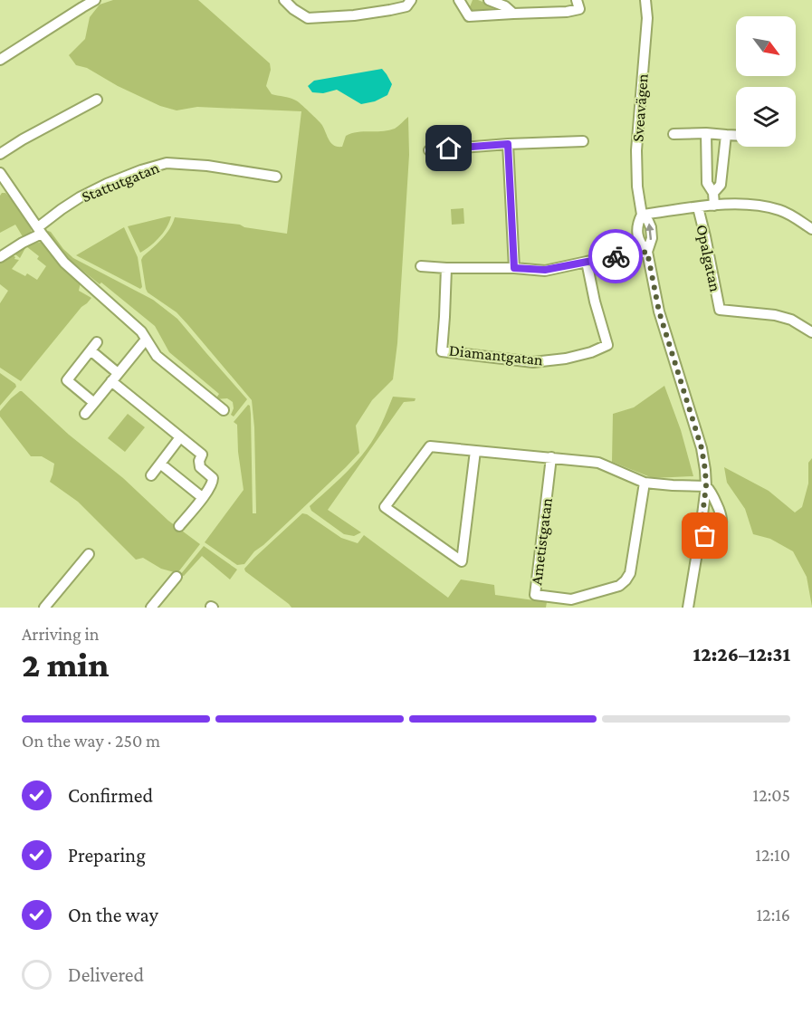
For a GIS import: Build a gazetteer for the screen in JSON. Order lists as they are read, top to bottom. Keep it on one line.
{"streets":{"street":["Sveavägen","Stattutgatan","Opalgatan","Diamantgatan","Ametistgatan"]},"crossings":[["Sveavägen","Opalgatan"]],"north":"bottom right","page":{"heading":["2 min","Arriving in","12:26–12:31"],"bar":"On the way · 250 m","list":[["Confirmed","12:05"],["Preparing","12:10"],["On the way","12:16"],"Delivered"]}}
